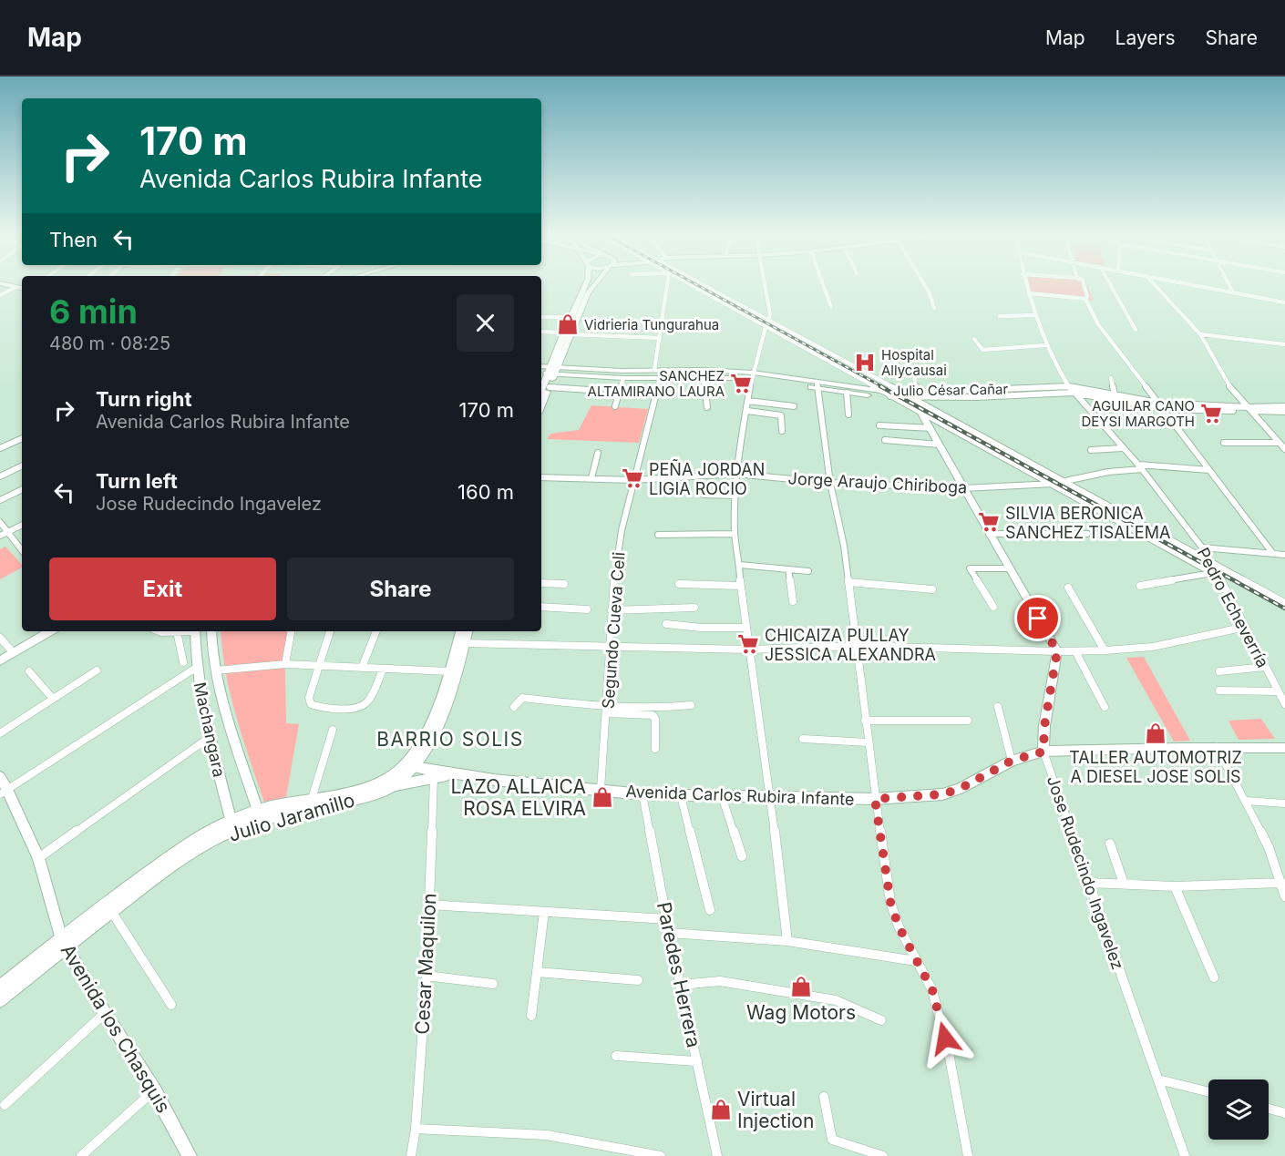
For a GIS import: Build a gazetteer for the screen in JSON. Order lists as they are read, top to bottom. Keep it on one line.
{"streets":{"street":["Julio César Cañar","Jorge Araujo Chiriboga","Pedro Echeverría","Segundo Cueva Celi","Machangara","Avenida Carlos Rubira Infante","Julio Jaramillo","Jose Rudecindo Ingavelez","Cesar Maquilon","Paredes Herrera","Avenida los Chasquis"]},"crossings":[["Julio César Cañar","Pedro Echeverría"],["Julio César Cañar","Segundo Cueva Celi"],["Jorge Araujo Chiriboga","Segundo Cueva Celi"],["Segundo Cueva Celi","Avenida Carlos Rubira Infante"],["Machangara","Julio Jaramillo"],["Avenida Carlos Rubira Infante","Julio Jaramillo"],["Avenida Carlos Rubira Infante","Jose Rudecindo Ingavelez"],["Avenida Carlos Rubira Infante","Cesar Maquilon"],["Avenida Carlos Rubira Infante","Paredes Herrera"],["Julio Jaramillo","Avenida los Chasquis"]],"districts":["BARRIO SOLIS"],"places":{"shop":["Vidrieria Tungurahua","TALLER AUTOMOTRIZ A DIESEL JOSE SOLIS","LAZO ALLAICA ROSA ELVIRA","Wag Motors","Virtual Injection"],"hospital":["Hospital Allycausai"],"supermarket":["SANCHEZ ALTAMIRANO LAURA","AGUILAR CANO DEYSI MARGOTH","PEÑA JORDAN LIGIA ROCIO","SILVIA BERONICA SANCHEZ TISALEMA","CHICAIZA PULLAY JESSICA ALEXANDRA"]},"page":{"header":"Map","nav":["Map","Layers","Share"],"turn":["170 m","Avenida Carlos Rubira Infante"],"then":"Then","heading":["6 min","480 m · 08:25"],"list":[{"name":"Turn right","note":"Avenida Carlos Rubira Infante","value":"170 m"},{"name":"Turn left","note":"Jose Rudecindo Ingavelez","value":"160 m"}],"buttons":["Exit","Share"]}}
